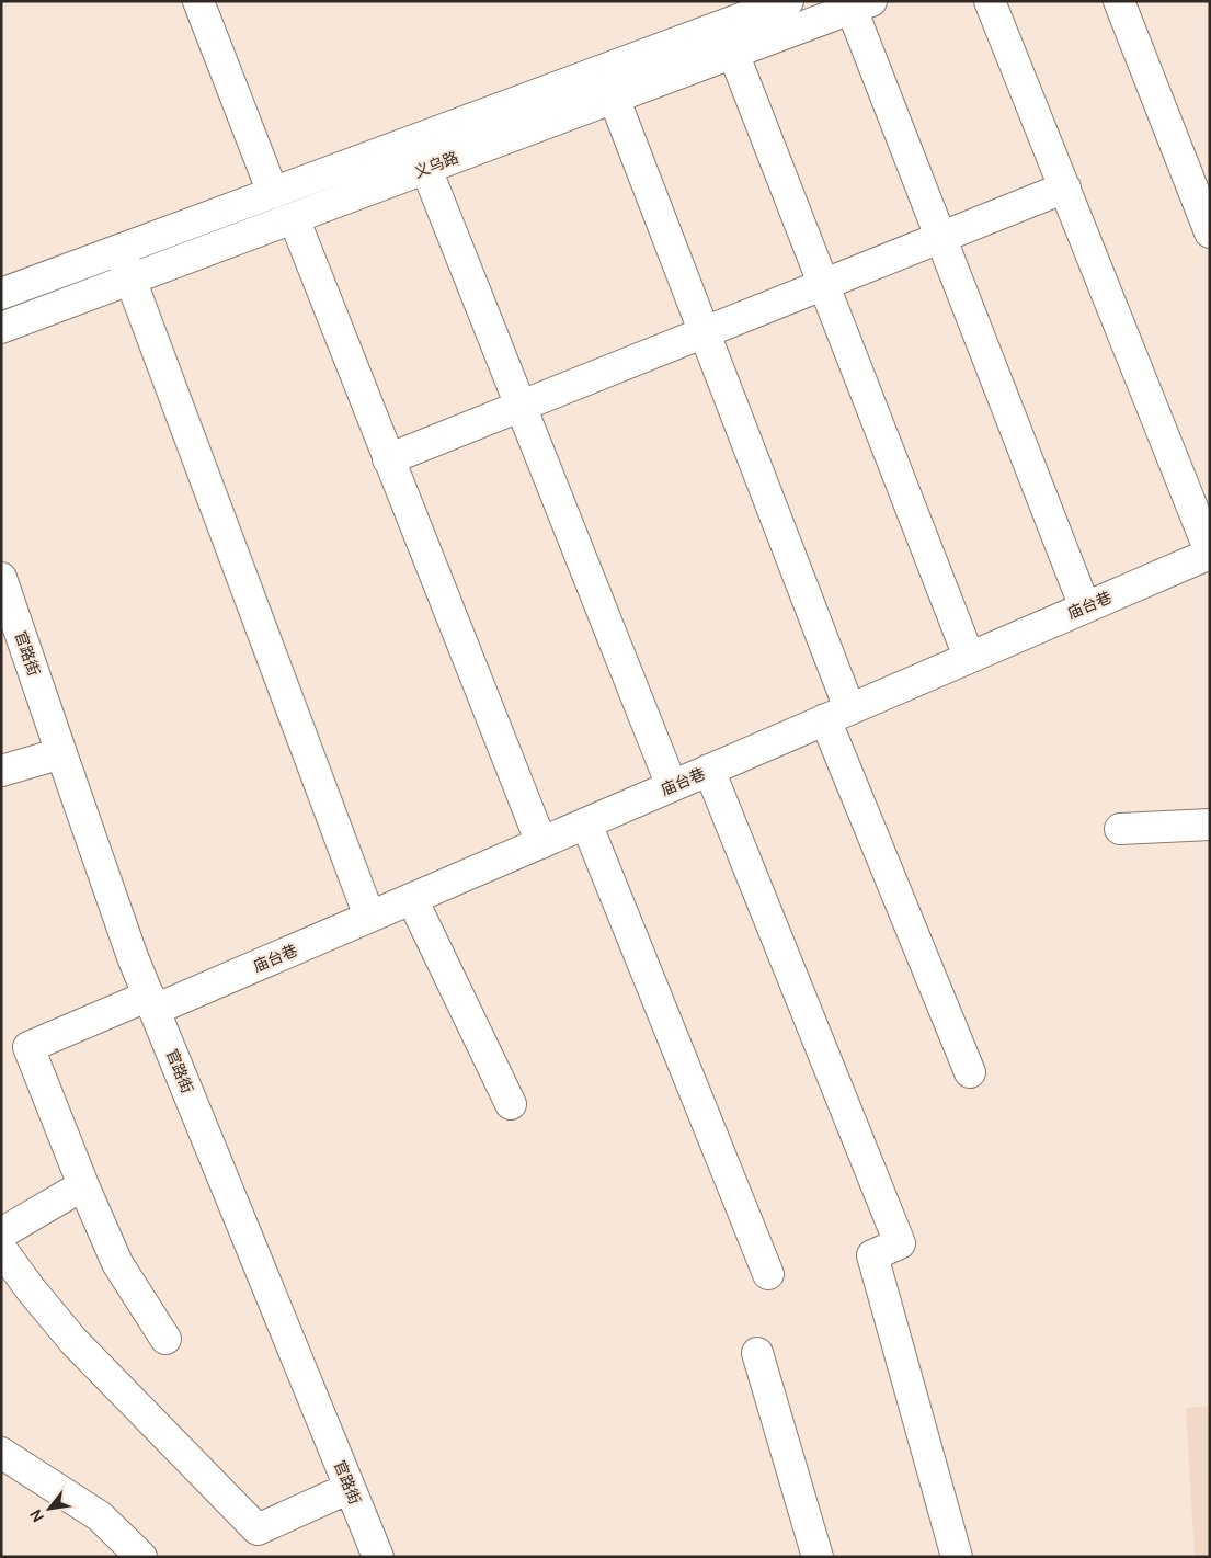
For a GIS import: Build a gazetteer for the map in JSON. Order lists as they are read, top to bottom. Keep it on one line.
{"streets":{"street":["义乌路","庙台巷","官路街"]},"crossings":[["庙台巷","官路街"]],"north":"bottom left"}
